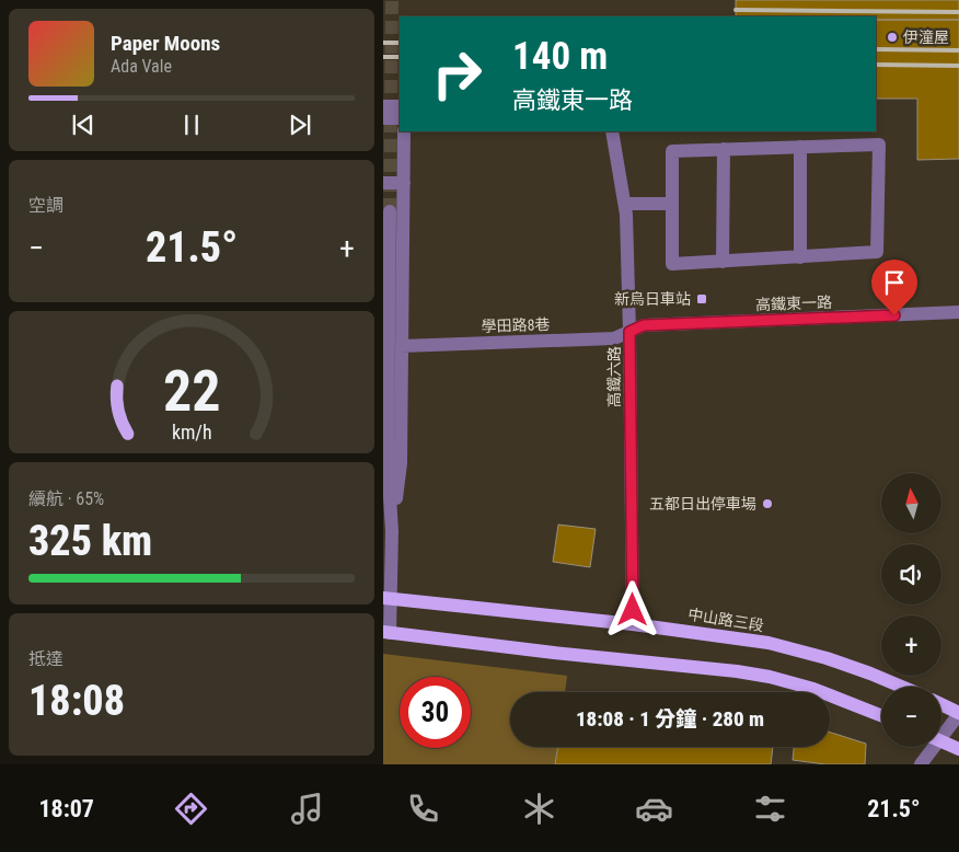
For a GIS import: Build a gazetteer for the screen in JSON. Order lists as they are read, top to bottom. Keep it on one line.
{"streets":{"main road":["中山路三段"],"street":["高鐵東一路","學田路8巷","高鐵六路"]},"crossings":[["高鐵東一路","學田路8巷"],["高鐵東一路","高鐵六路"],["學田路8巷","高鐵六路"],["高鐵六路","中山路三段"]],"places":{"other":["伊潼屋","五都日出停車場"],"transit":["新烏日車站"]},"north":"top","page":{"turn":["140 m","高鐵東一路"],"song":["Paper Moons","Ada Vale"],"tile":["空調",["續航 · 65%","325 km"],["抵達","18:08"]],"heat":["−","21.5°","+"],"map_buttons":["+","−"],"limit":"30","trip":"18:08 · 1 分鐘 · 280 m","tabs":["18:07","21.5°"],"gauge":["22","km/h"]}}
